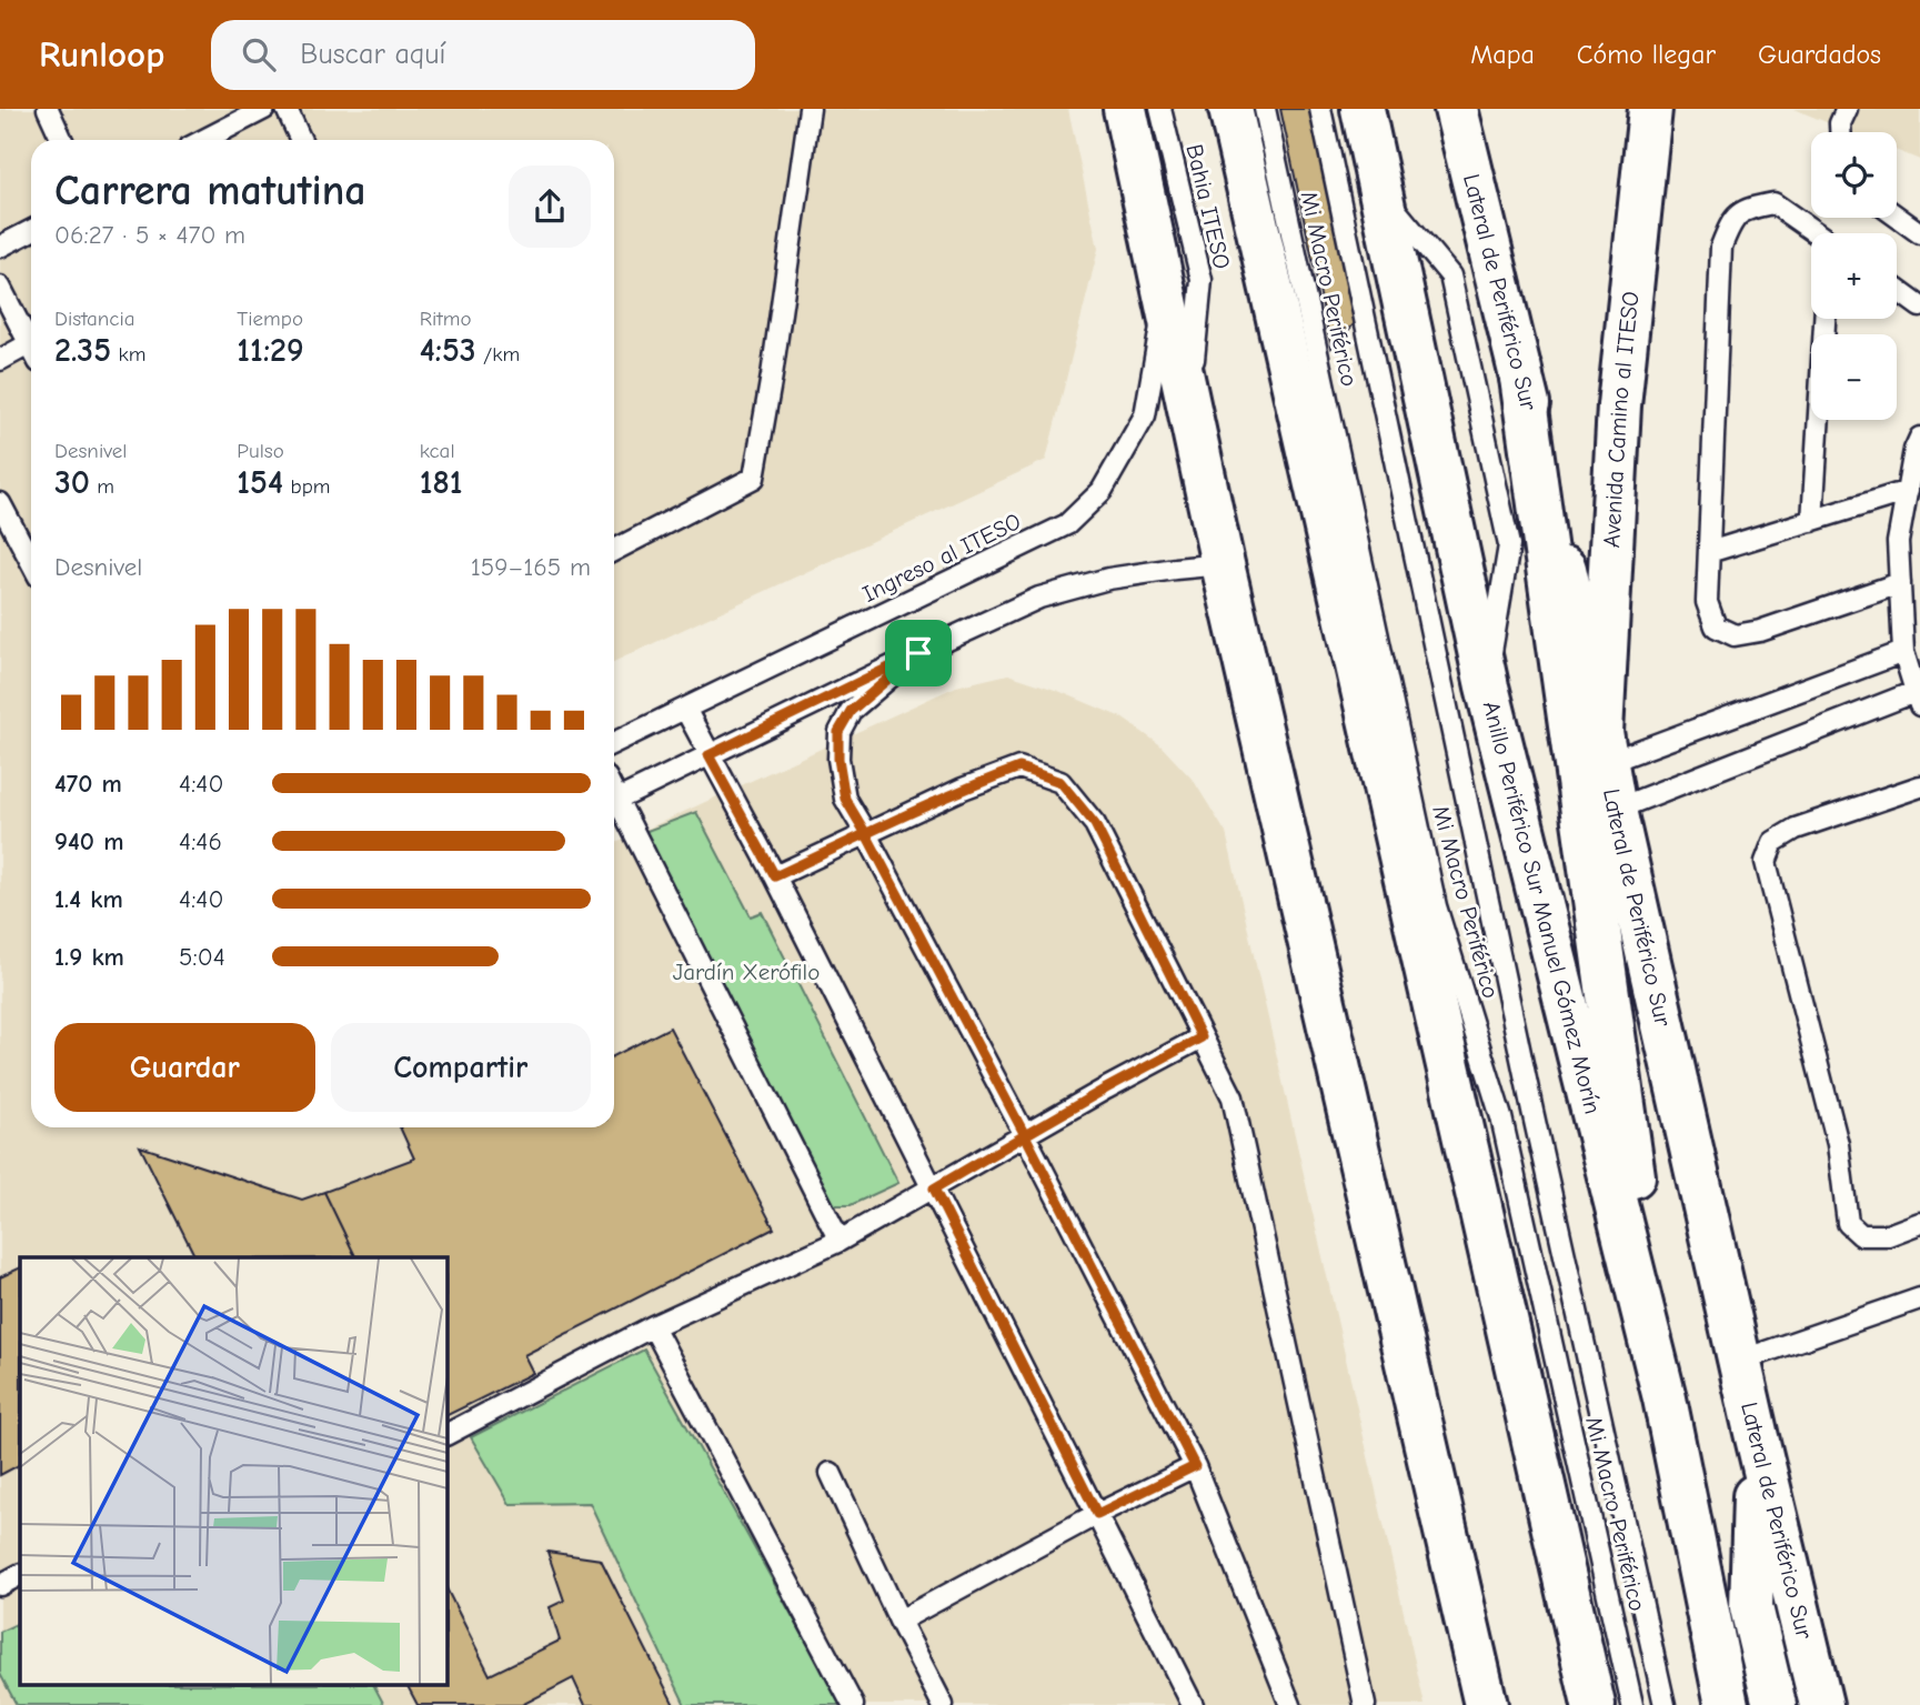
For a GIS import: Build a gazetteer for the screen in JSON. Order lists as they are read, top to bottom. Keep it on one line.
{"streets":{"main road":["Lateral de Periférico Sur","Avenida Camino al ITESO","Anillo Periférico Sur Manuel Gómez Morín"],"lane":["Bahia ITESO","Mi Macro Periférico","Ingreso al ITESO"]},"crossings":[["Lateral de Periférico Sur","Avenida Camino al ITESO"]],"parks":["Jardín Xerófilo"],"page":{"header":"Runloop","search":"Buscar aquí","nav":["Mapa","Cómo llegar","Guardados"],"map_buttons":["+","−"],"heading":["Carrera matutina","06:27 · 5 × 470 m"],"stats":[["Distancia","2.35 km"],["Tiempo","11:29"],["Ritmo","4:53 /km"],["Desnivel","30 m"],["Pulso","154 bpm"],["kcal","181"]],"chart":["Desnivel","159–165 m"],"list":[{"name":"470 m","note":"4:40"},{"name":"940 m","note":"4:46"},{"name":"1.4 km","note":"4:40"},{"name":"1.9 km","note":"5:04"}],"buttons":["Guardar","Compartir"]}}
